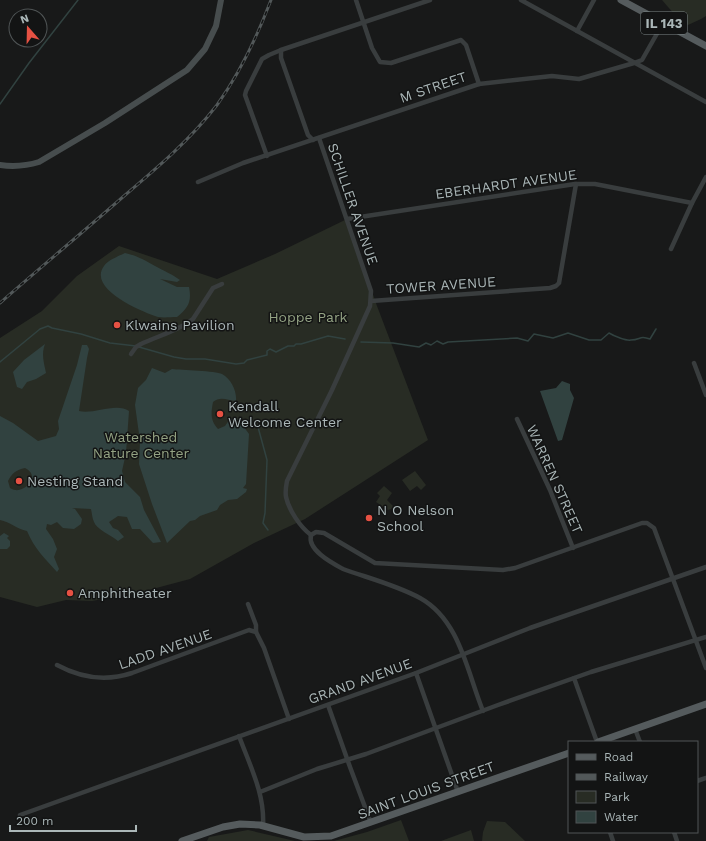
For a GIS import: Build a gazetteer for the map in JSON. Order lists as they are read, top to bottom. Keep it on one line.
{"streets":{"main road":["IL 143","SAINT LOUIS STREET"],"street":["M STREET","EBERHARDT AVENUE","SCHILLER AVENUE","TOWER AVENUE","WARREN STREET","LADD AVENUE","GRAND AVENUE"]},"crossings":[["IL 143","M STREET"],["M STREET","SCHILLER AVENUE"],["EBERHARDT AVENUE","SCHILLER AVENUE"],["EBERHARDT AVENUE","TOWER AVENUE"],["SCHILLER AVENUE","TOWER AVENUE"]],"parks":["Hoppe Park","Watershed Nature Center"],"places":["Klwains Pavilion","Kendall Welcome Center","Nesting Stand","N O Nelson School","Amphitheater"],"legend":["Road","Railway","Park","Water"],"scale_bar":"200 m","north":"top"}
